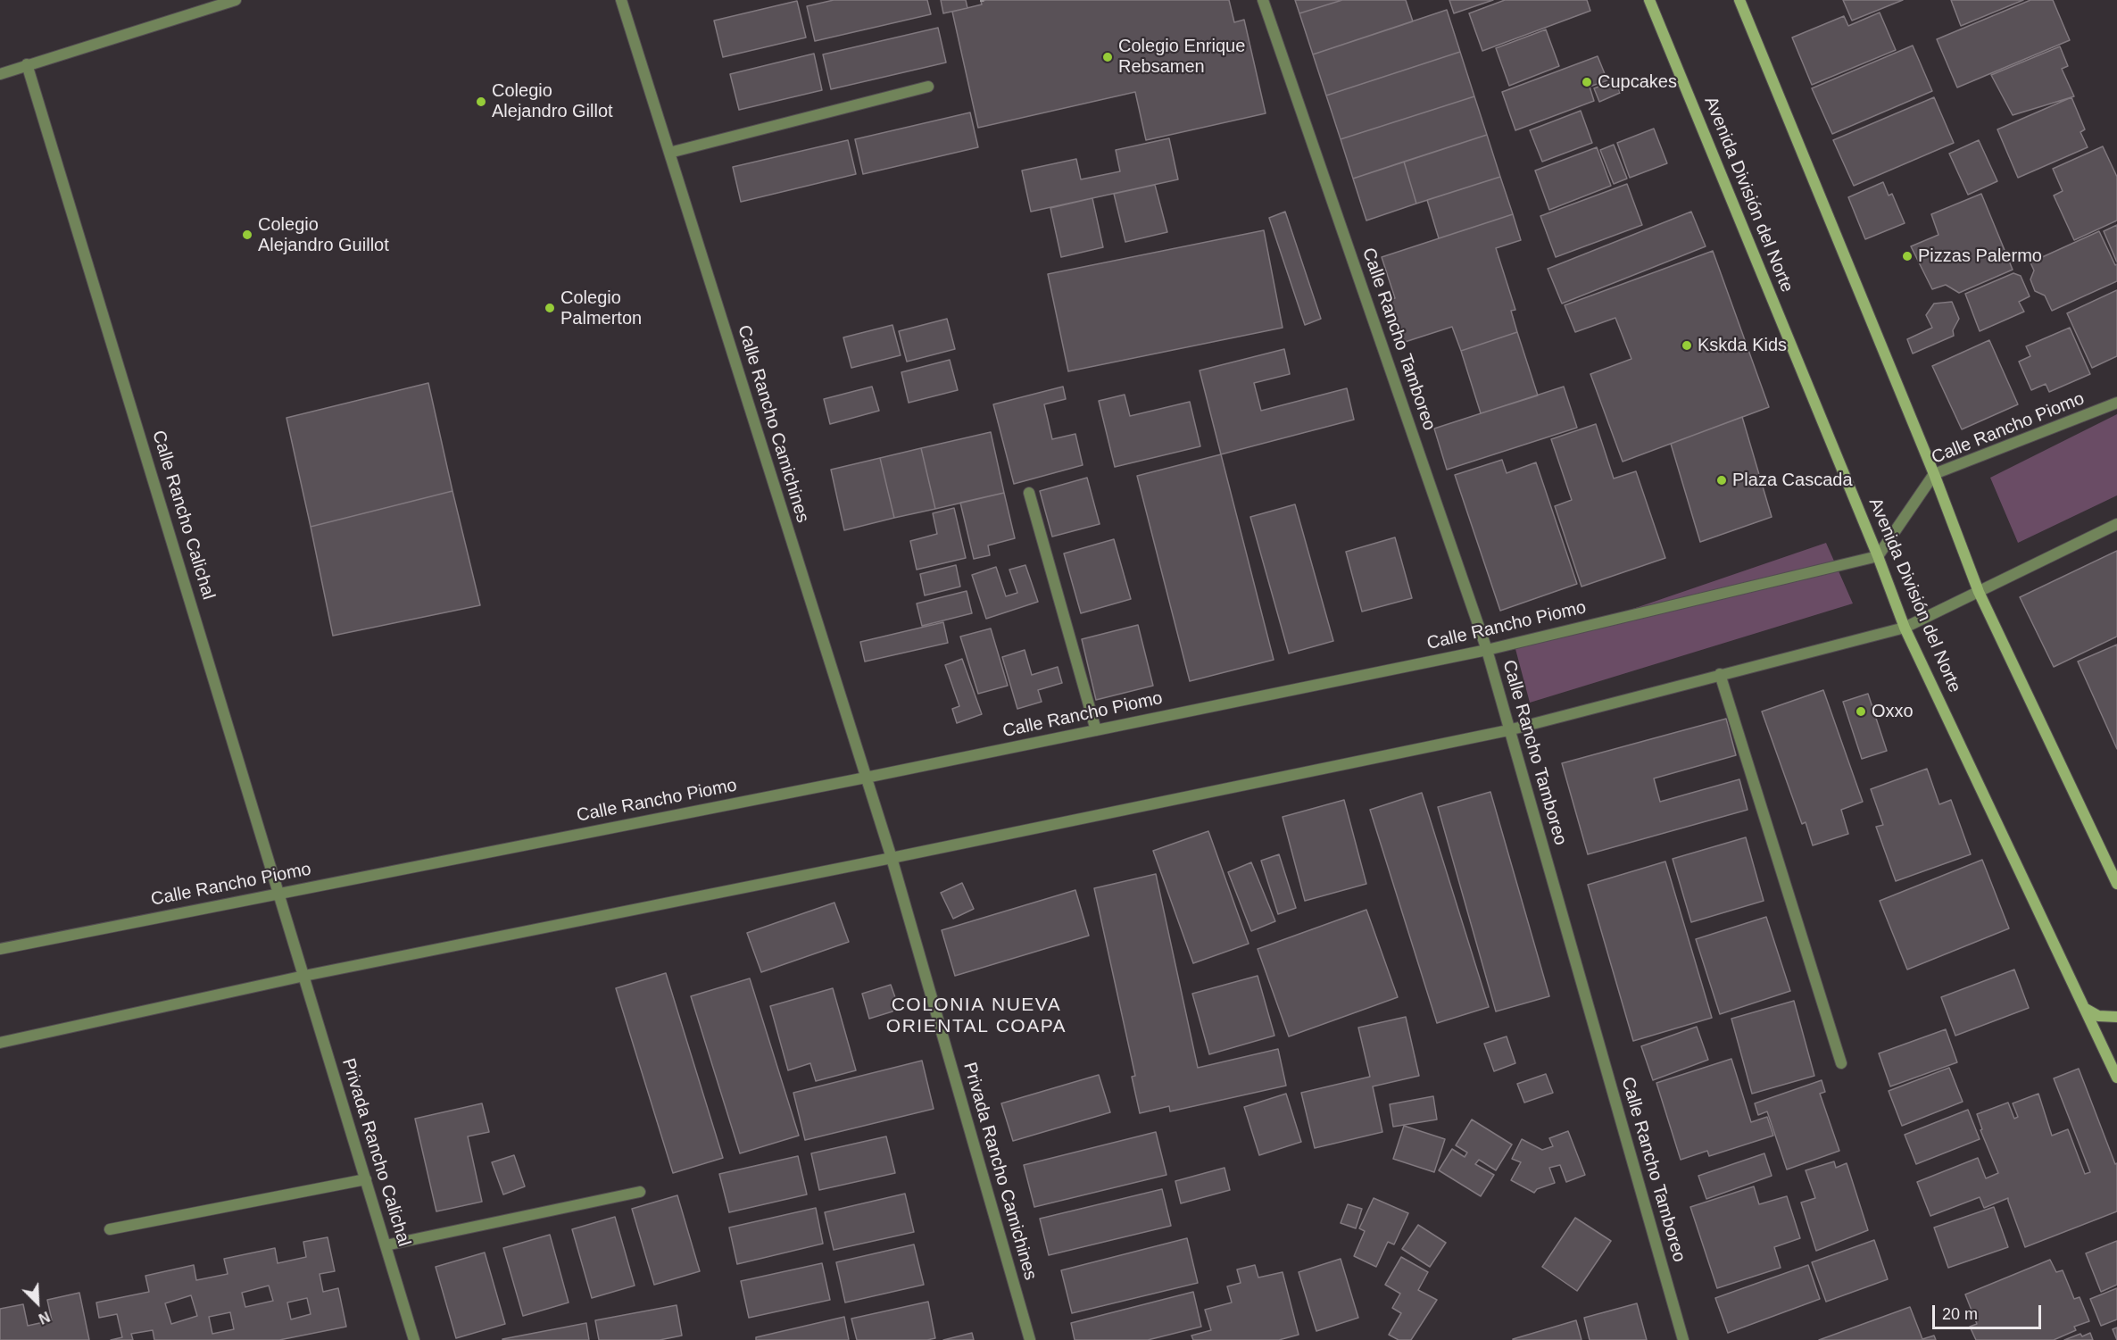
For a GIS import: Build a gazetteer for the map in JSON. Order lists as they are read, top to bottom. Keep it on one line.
{"streets":{"main road":["Avenida División del Norte"],"street":["Calle Rancho Tamboreo","Calle Rancho Camichines","Calle Rancho Piomo","Calle Rancho Calichal","Privada Rancho Calichal","Privada Rancho Camichines"]},"crossings":[["Avenida División del Norte","Calle Rancho Piomo"],["Calle Rancho Tamboreo","Calle Rancho Piomo"],["Calle Rancho Camichines","Calle Rancho Piomo"],["Calle Rancho Camichines","Privada Rancho Camichines"],["Calle Rancho Piomo","Calle Rancho Calichal"],["Calle Rancho Calichal","Privada Rancho Calichal"]],"districts":["COLONIA NUEVA ORIENTAL COAPA"],"places":["Colegio Enrique Rebsamen","Cupcakes","Colegio Alejandro Gillot","Colegio Alejandro Guillot","Pizzas Palermo","Colegio Palmerton","Kskda Kids","Plaza Cascada","Oxxo"],"scale_bar":"20 m","north":"bottom right"}
